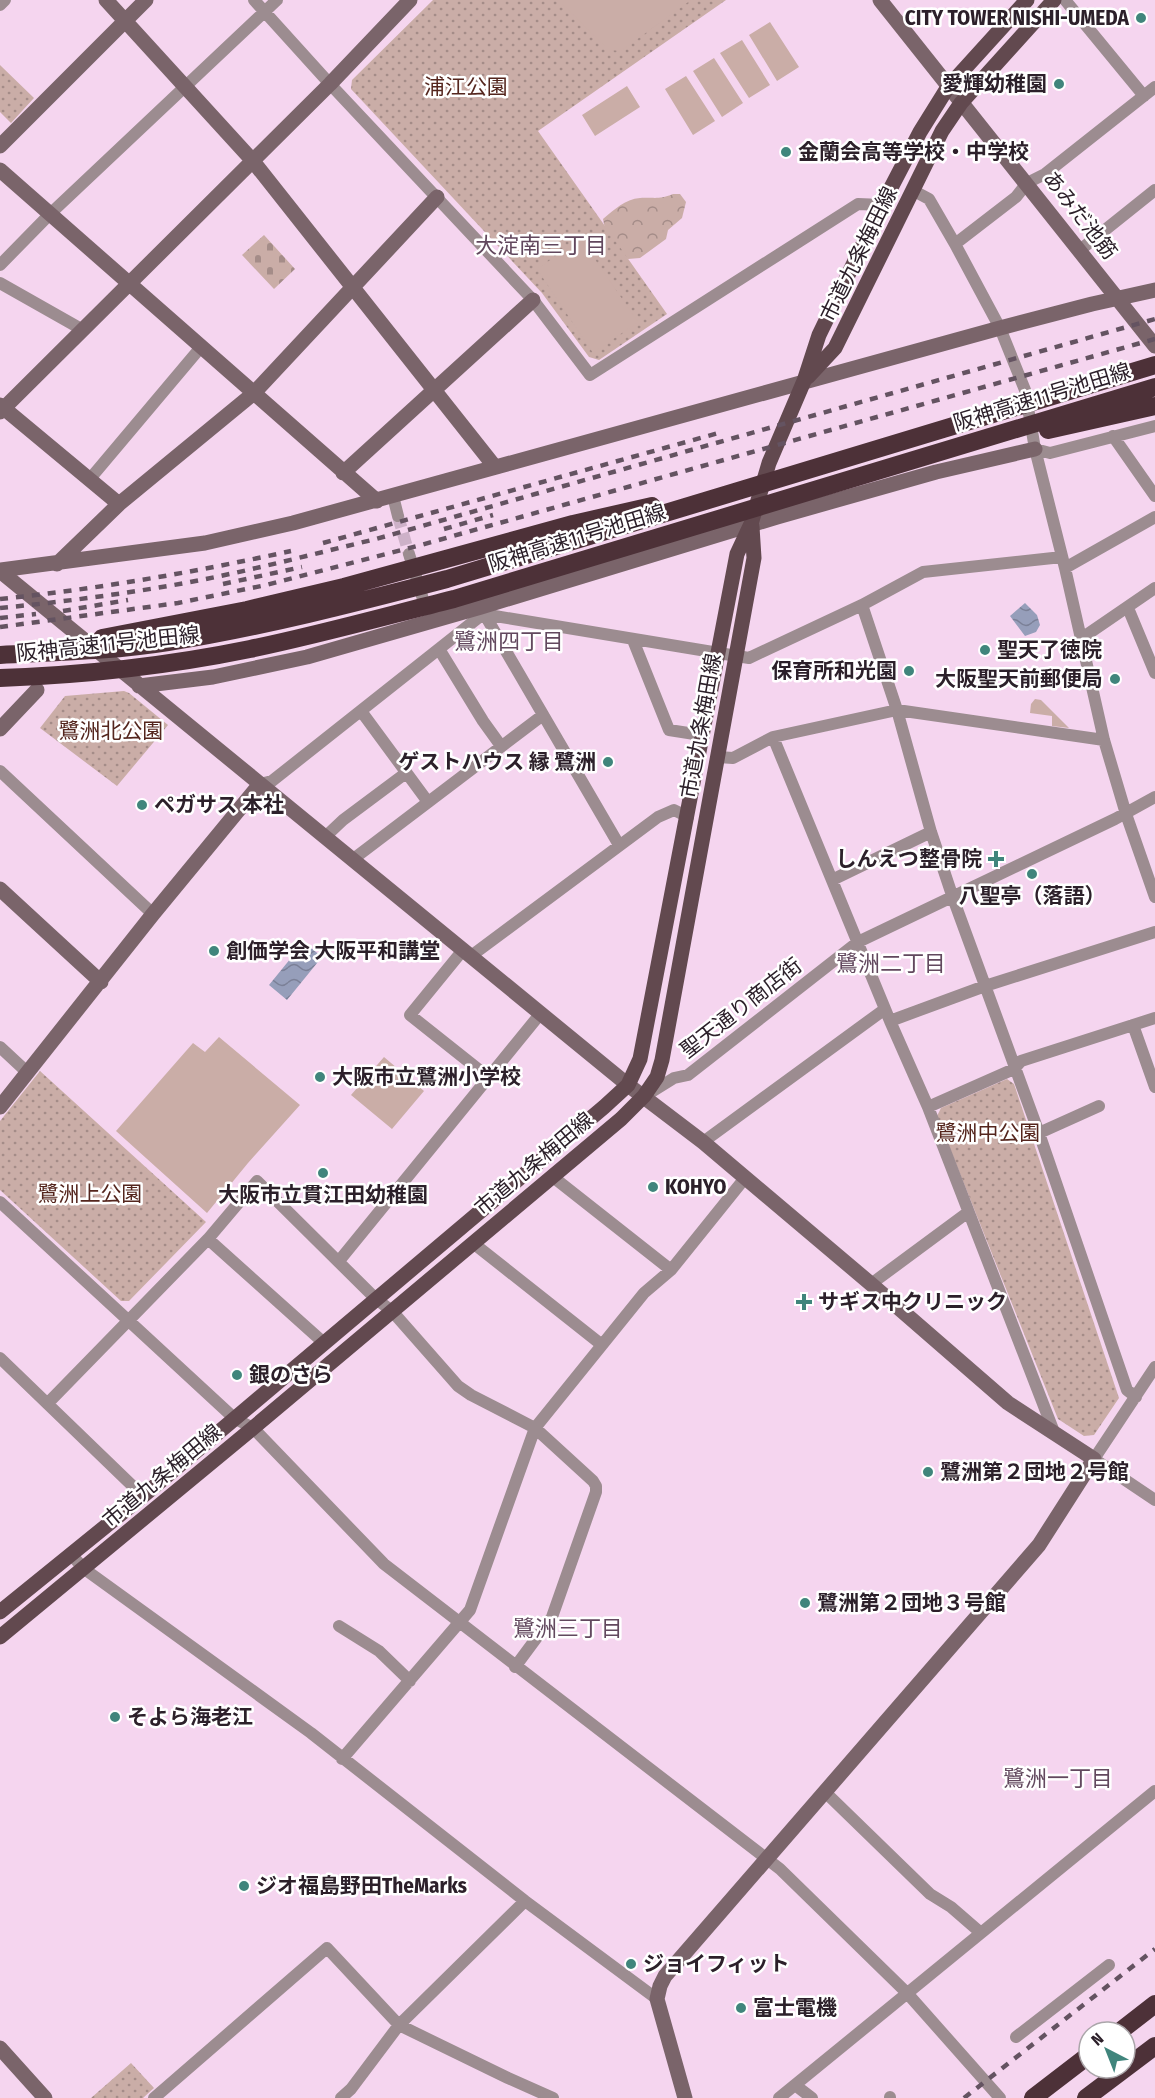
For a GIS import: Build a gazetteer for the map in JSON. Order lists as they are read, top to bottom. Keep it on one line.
{"streets":{"highway":["阪神高速11号池田線"],"main road":["市道九条梅田線"],"street":["あみだ池筋","聖天通り商店街"]},"crossings":[["あみだ池筋","市道九条梅田線"],["市道九条梅田線","聖天通り商店街"]],"districts":["大淀南三丁目","鷺洲四丁目","鷺洲二丁目","鷺洲三丁目","鷺洲一丁目"],"parks":["浦江公園","鷺洲北公園","鷺洲中公園","鷺洲上公園"],"places":{"other":["CITY TOWER NISHI-UMEDA","愛輝幼稚園","金蘭会高等学校・中学校","聖天了徳院","保育所和光園","大阪聖天前郵便局","ゲストハウス 縁 鷺洲","ペガサス 本社","八聖亭（落語）","創価学会 大阪平和講堂","大阪市立鷺洲小学校","大阪市立貫江田幼稚園","KOHYO","銀のさら","鷺洲第２団地２号館","鷺洲第２団地３号館","そよら海老江","ジオ福島野田TheMarks","ジョイフィット","富士電機"],"health":["しんえつ整骨院","サギス中クリニック"]},"north":"top left"}
